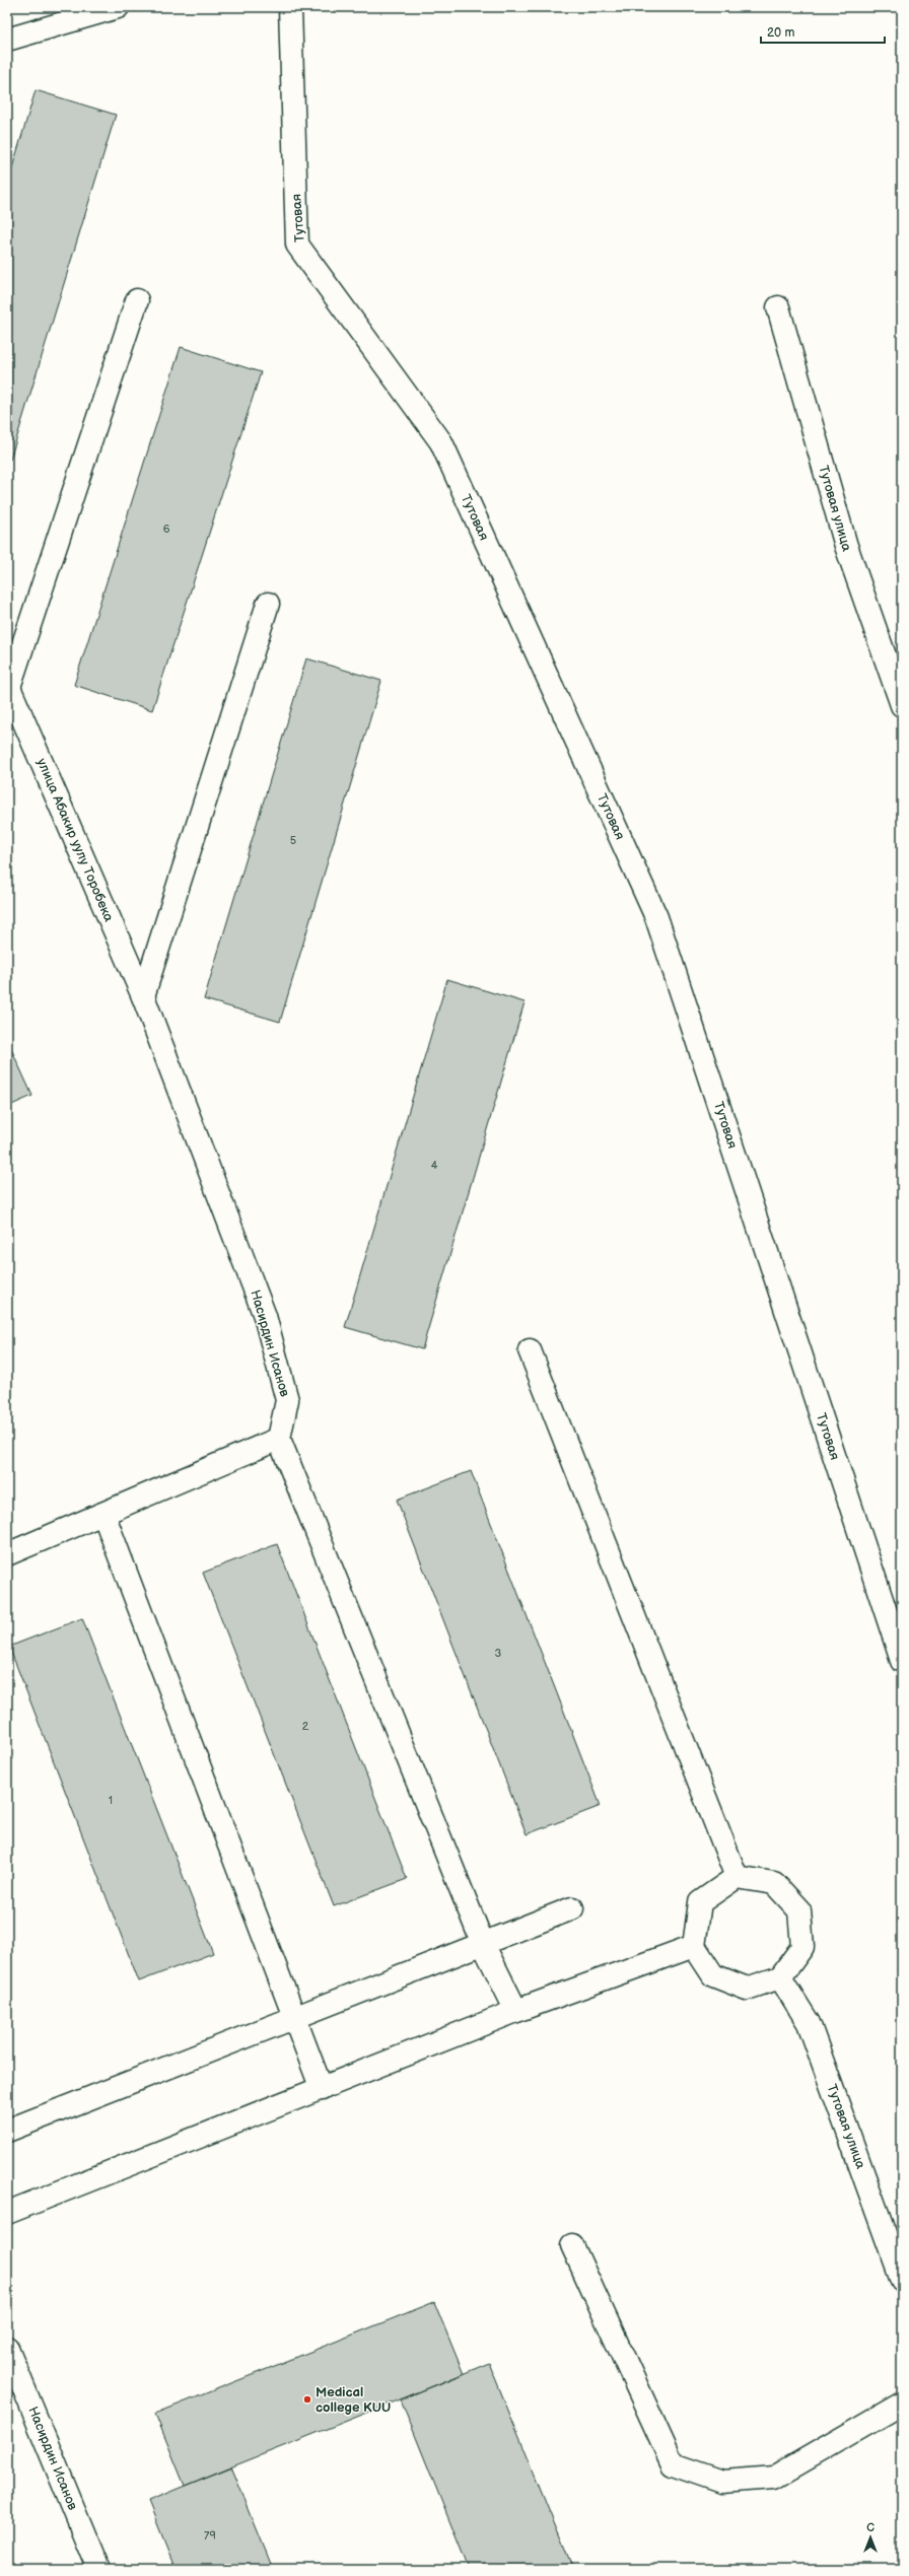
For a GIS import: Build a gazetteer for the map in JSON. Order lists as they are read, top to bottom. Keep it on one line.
{"streets":{"street":["Тутовая","Тутовая улица","улица Абакир уулу Торобека","Насирдин Исанов"]},"crossings":[["улица Абакир уулу Торобека","Насирдин Исанов"]],"places":["Medical college KUU"],"house_numbers":["6","5","4","3","2","1","79"],"scale_bar":"20 m","north":"top"}
